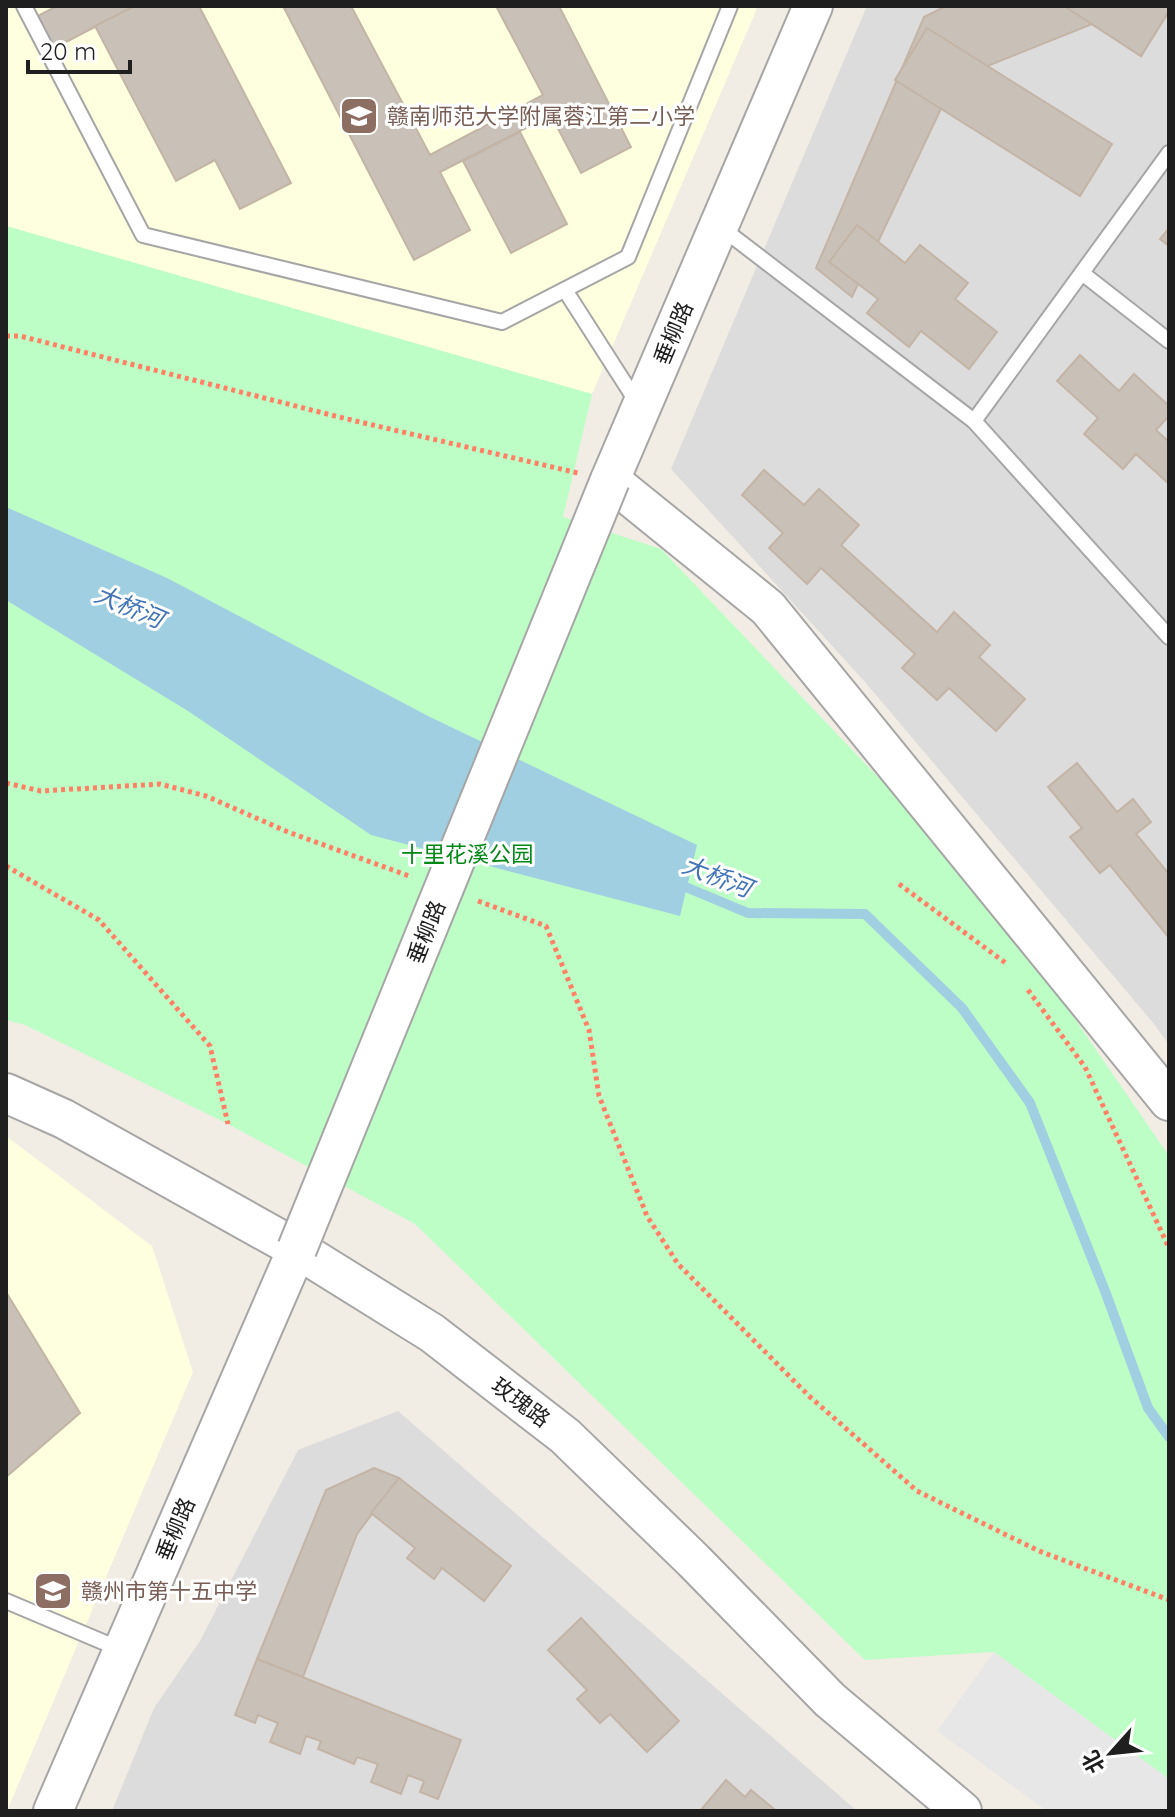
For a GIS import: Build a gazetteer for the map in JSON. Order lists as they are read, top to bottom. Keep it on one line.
{"streets":{"street":["垂柳路","玫瑰路"]},"crossings":[["垂柳路","玫瑰路"]],"water":["大桥河"],"parks":["十里花溪公园"],"places":{"school or university":["赣南师范大学附属蓉江第二小学","赣州市第十五中学"]},"scale_bar":"20 m","north":"bottom left"}
